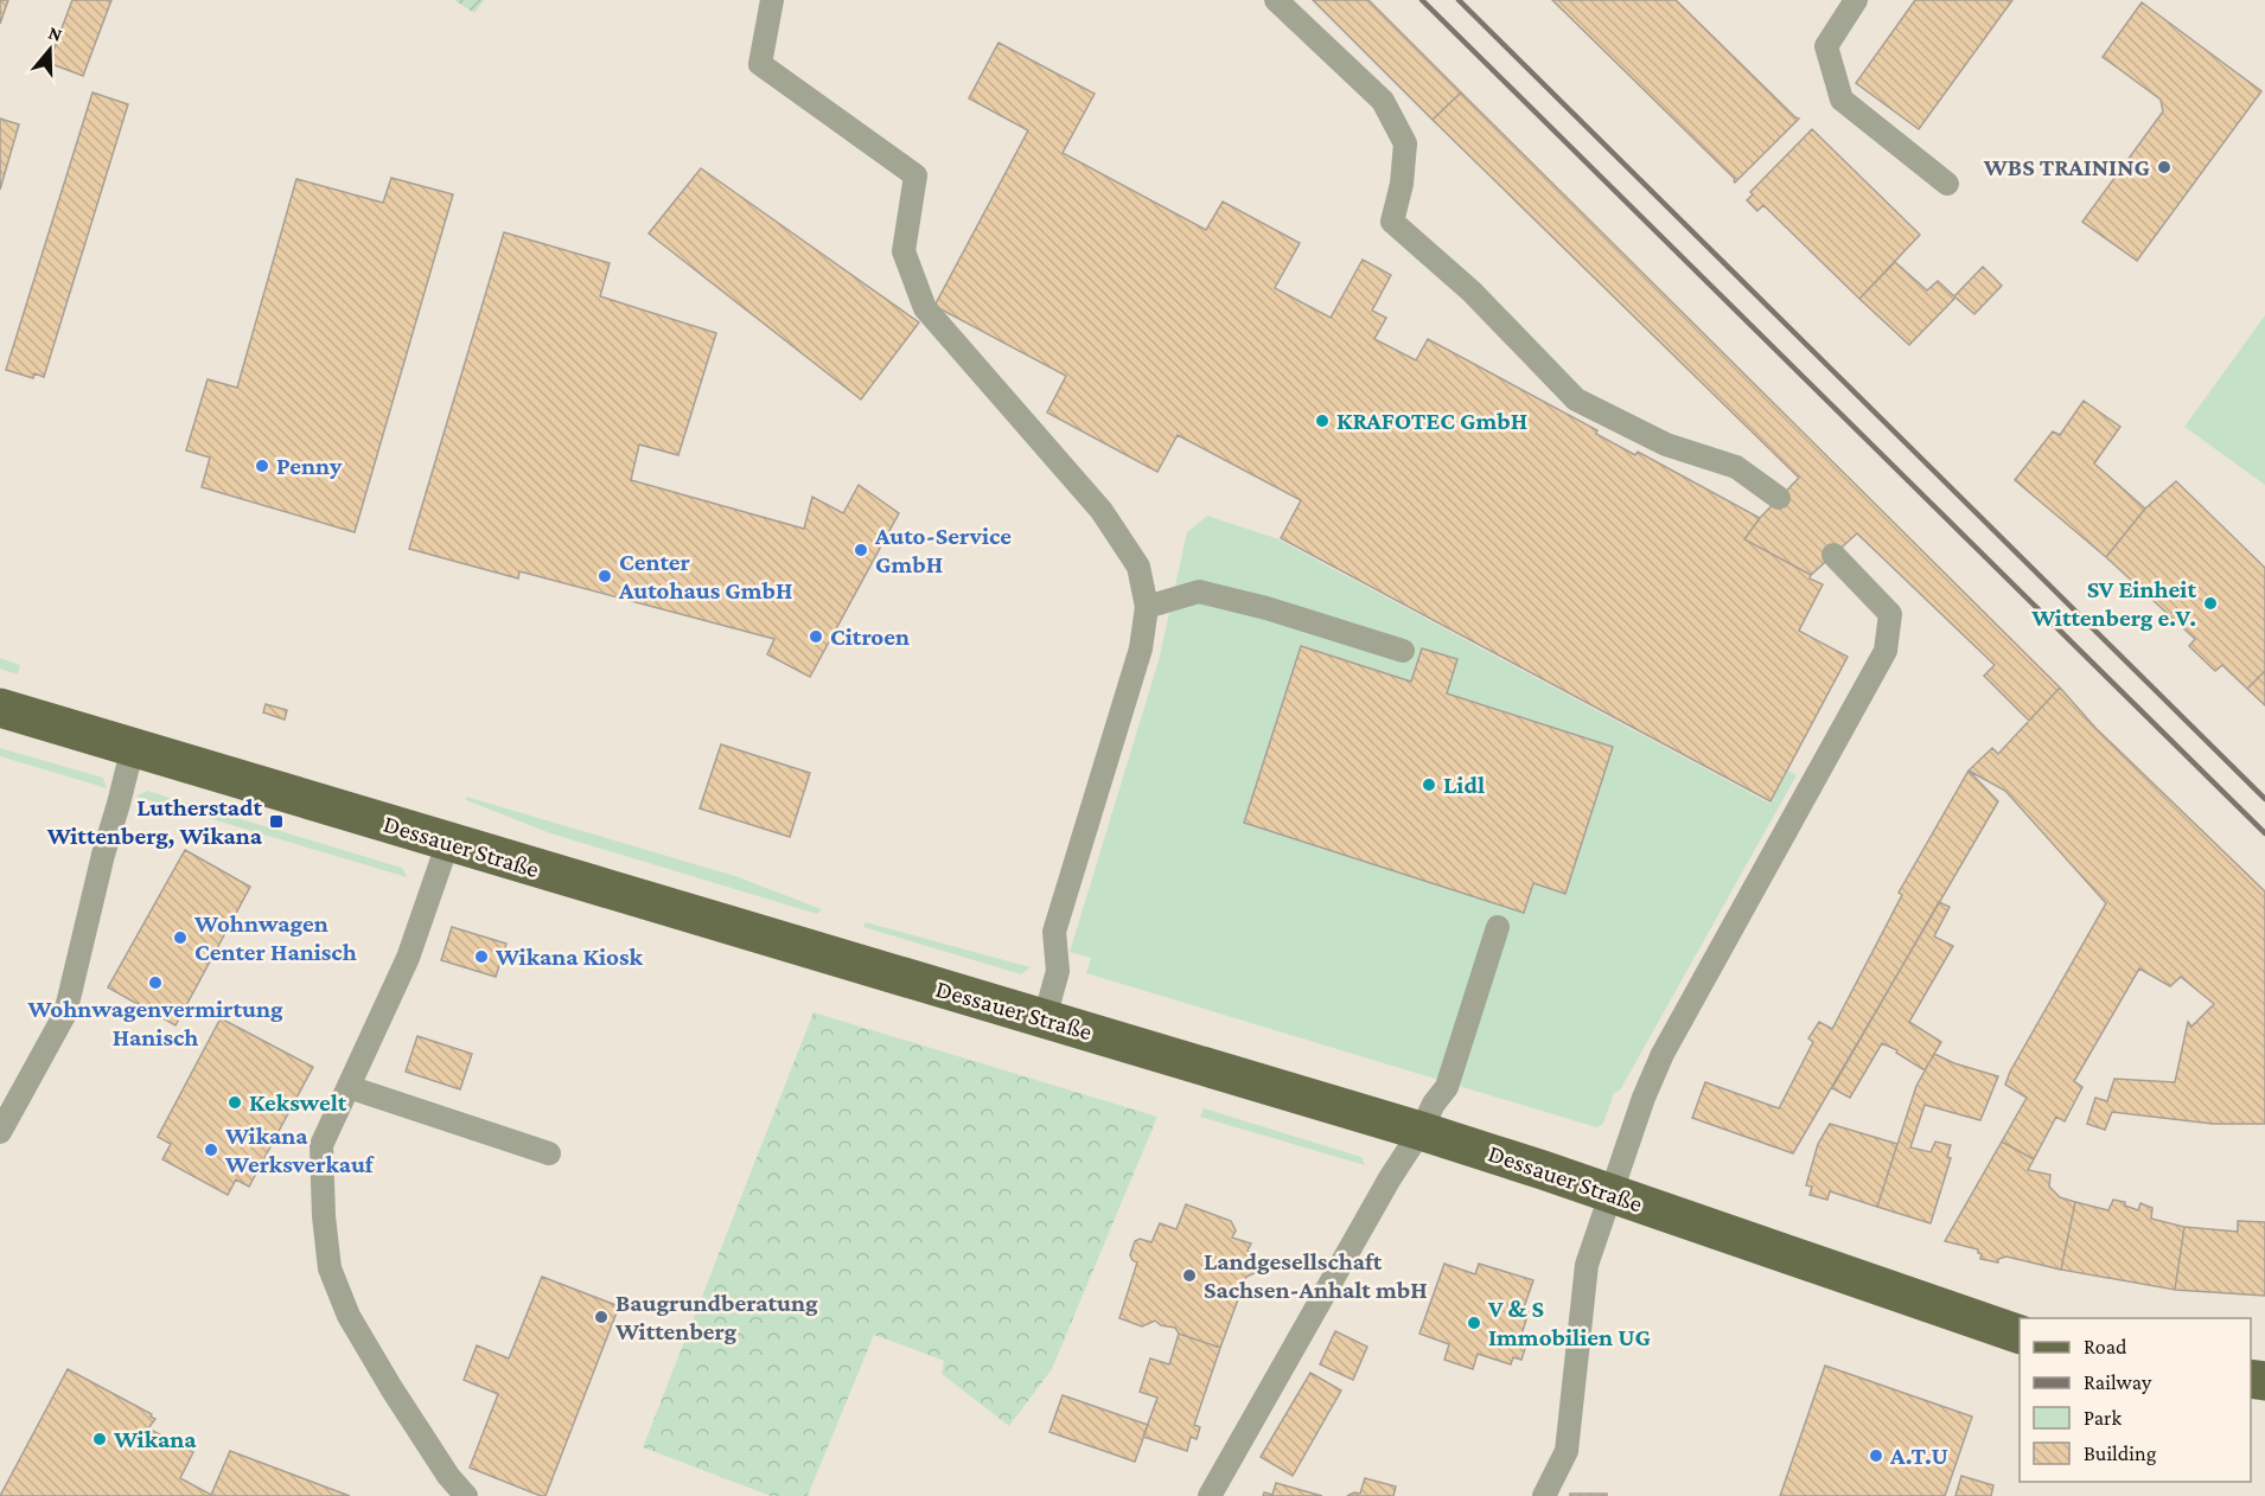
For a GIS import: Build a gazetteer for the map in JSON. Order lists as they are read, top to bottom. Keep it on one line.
{"streets":{"main road":["Dessauer Straße"]},"places":{"other":["WBS TRAINING","KRAFOTEC GmbH","Penny","Auto-Service GmbH","Center Autohaus GmbH","SV Einheit Wittenberg e.V.","Citroen","Lidl","Wohnwagen Center Hanisch","Wikana Kiosk","Wohnwagenvermirtung Hanisch","Kekswelt","Wikana Werksverkauf","Landgesellschaft Sachsen-Anhalt mbH","Baugrundberatung Wittenberg","V & S Immobilien UG","Wikana","A.T.U"],"transit":["Lutherstadt Wittenberg, Wikana"]},"legend":["Road","Railway","Park","Building"],"north":"top"}
